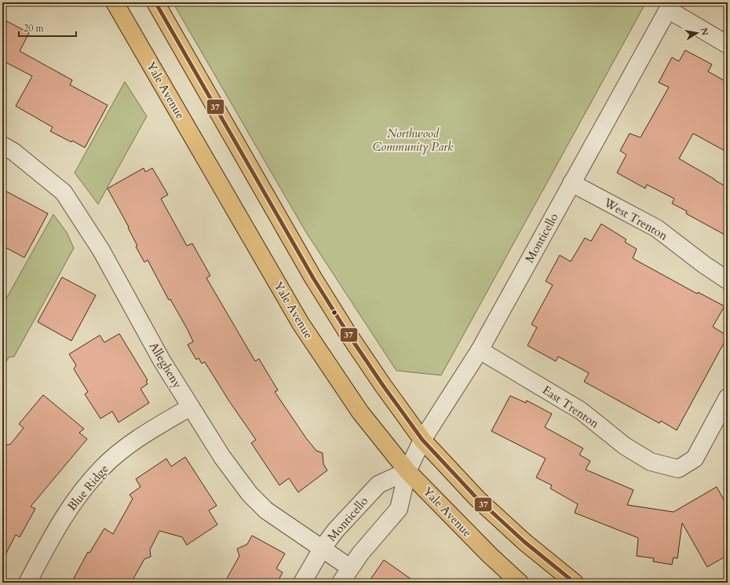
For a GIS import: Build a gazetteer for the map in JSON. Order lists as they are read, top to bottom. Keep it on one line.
{"streets":{"main road":["Yale Avenue"],"street":["West Trenton","Monticello","Allegheny","East Trenton","Blue Ridge"]},"crossings":[["Yale Avenue","Monticello"],["West Trenton","Monticello"],["Monticello","Allegheny"],["Monticello","East Trenton"],["Allegheny","Blue Ridge"]],"parks":["Northwood Community Park"],"lines":["transit line 37"],"scale_bar":"20 m","north":"right"}
